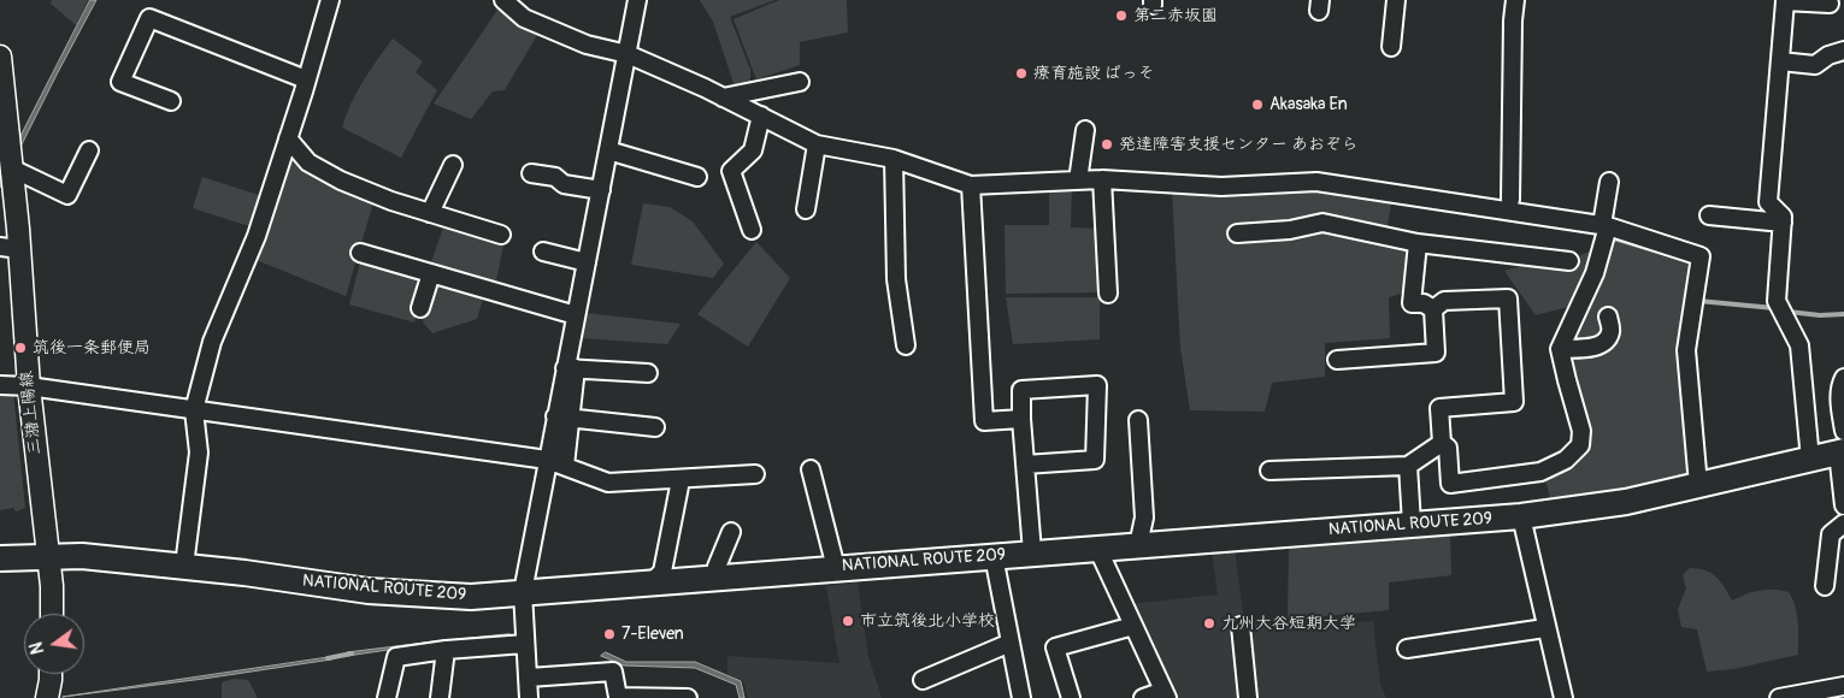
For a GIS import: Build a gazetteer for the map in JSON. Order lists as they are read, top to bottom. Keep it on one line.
{"streets":{"highway":["NATIONAL ROUTE 209"],"main road":["三潴上陽線"]},"crossings":[["三潴上陽線","NATIONAL ROUTE 209"]],"places":["第二赤坂園","療育施設 ぱっそ","Akasaka En","発達障害支援センター あおぞら","筑後一条郵便局","市立筑後北小学校","九州大谷短期大学","7-Eleven"],"north":"left"}
